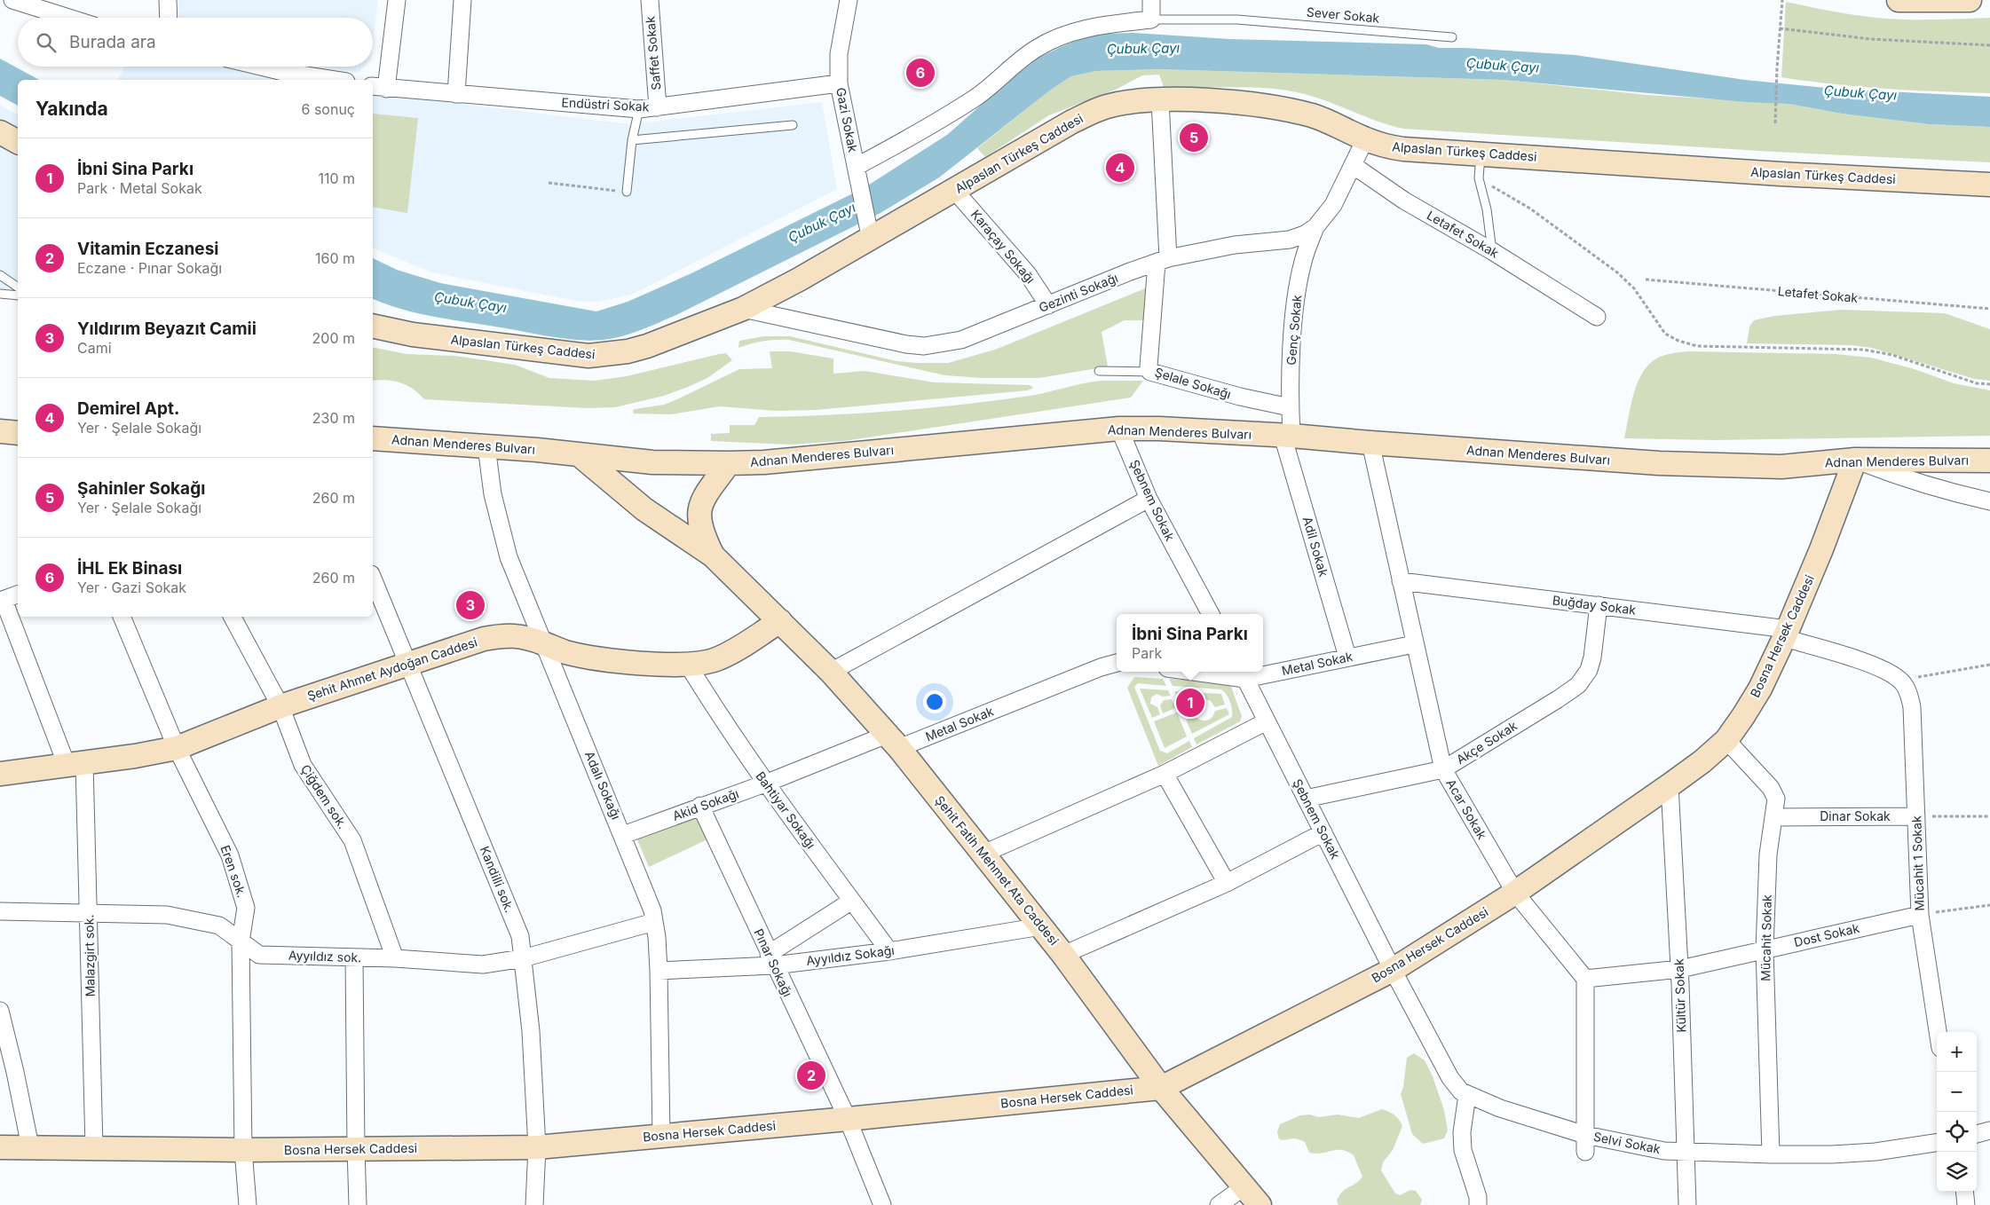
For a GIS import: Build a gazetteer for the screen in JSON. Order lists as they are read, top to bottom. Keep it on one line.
{"streets":{"main road":["Alpaslan Türkeş Caddesi","Adnan Menderes Bulvarı","Bosna Hersek Caddesi","Şehit Ahmet Aydoğan Caddesi","Şehit Fatih Mehmet Ata Caddesi"],"street":["Saffet Sokak","Endüstri Sokak","Gazi Sokak","Letafet Sokak","Karaçay Sokağı","Gezinti Sokağı","Genç Sokak","Şelale Sokağı","Şebnem Sokak","Adil Sokak","Buğday Sokak","Metal Sokak","Akçe Sokak","Adalı Sokağı","Çiğdem sok.","Akid Sokağı","Acar Sokak","Bahtiyar Sokağı","Dinar Sokak","Mücahit 1 Sokak","Eren sok.","Kandilli sok.","Dost Sokak","Mücahit Sokak","Malazgirt sok.","Ayyıldız Sokağı","Ayyıldız sok.","Pınar Sokağı","Kültür Sokak","Selvi Sokak"],"lane":["Sever Sokak"]},"crossings":[["Saffet Sokak","Endüstri Sokak"],["Endüstri Sokak","Gazi Sokak"],["Gazi Sokak","Alpaslan Türkeş Caddesi"],["Alpaslan Türkeş Caddesi","Karaçay Sokağı"],["Alpaslan Türkeş Caddesi","Gezinti Sokağı"],["Alpaslan Türkeş Caddesi","Şelale Sokağı"],["Letafet Sokak","Gezinti Sokağı"],["Karaçay Sokağı","Gezinti Sokağı"],["Gezinti Sokağı","Genç Sokak"],["Gezinti Sokağı","Şelale Sokağı"],["Genç Sokak","Şelale Sokağı"],["Genç Sokak","Adnan Menderes Bulvarı"],["Genç Sokak","Adil Sokak"],["Adnan Menderes Bulvarı","Şebnem Sokak"],["Adnan Menderes Bulvarı","Adil Sokak"],["Adnan Menderes Bulvarı","Bosna Hersek Caddesi"],["Adnan Menderes Bulvarı","Adalı Sokağı"],["Adnan Menderes Bulvarı","Acar Sokak"],["Adnan Menderes Bulvarı","Şehit Fatih Mehmet Ata Caddesi"],["Şebnem Sokak","Bosna Hersek Caddesi"],["Şebnem Sokak","Metal Sokak"],["Şebnem Sokak","Akçe Sokak"],["Şebnem Sokak","Selvi Sokak"],["Adil Sokak","Metal Sokak"],["Buğday Sokak","Bosna Hersek Caddesi"],["Buğday Sokak","Akçe Sokak"],["Buğday Sokak","Acar Sokak"],["Buğday Sokak","Mücahit 1 Sokak"],["Bosna Hersek Caddesi","Adalı Sokağı"],["Bosna Hersek Caddesi","Acar Sokak"],["Bosna Hersek Caddesi","Şehit Fatih Mehmet Ata Caddesi"],["Bosna Hersek Caddesi","Eren sok."],["Bosna Hersek Caddesi","Kandilli sok."],["Bosna Hersek Caddesi","Mücahit Sokak"],["Bosna Hersek Caddesi","Malazgirt sok."],["Bosna Hersek Caddesi","Pınar Sokağı"],["Bosna Hersek Caddesi","Kültür Sokak"],["Bosna Hersek Caddesi","Selvi Sokak"],["Metal Sokak","Akid Sokağı"],["Metal Sokak","Acar Sokak"],["Metal Sokak","Şehit Fatih Mehmet Ata Caddesi"],["Şehit Ahmet Aydoğan Caddesi","Adalı Sokağı"],["Şehit Ahmet Aydoğan Caddesi","Çiğdem sok."],["Şehit Ahmet Aydoğan Caddesi","Bahtiyar Sokağı"],["Şehit Ahmet Aydoğan Caddesi","Şehit Fatih Mehmet Ata Caddesi"],["Şehit Ahmet Aydoğan Caddesi","Eren sok."],["Şehit Ahmet Aydoğan Caddesi","Kandilli sok."],["Şehit Ahmet Aydoğan Caddesi","Malazgirt sok."],["Akçe Sokak","Acar Sokak"],["Adalı Sokağı","Akid Sokağı"],["Adalı Sokağı","Ayyıldız Sokağı"],["Adalı Sokağı","Ayyıldız sok."],["Çiğdem sok.","Ayyıldız sok."],["Akid Sokağı","Bahtiyar Sokağı"],["Akid Sokağı","Şehit Fatih Mehmet Ata Caddesi"],["Akid Sokağı","Pınar Sokağı"],["Acar Sokak","Dost Sokak"],["Bahtiyar Sokağı","Ayyıldız Sokağı"],["Dinar Sokak","Mücahit 1 Sokak"],["Dinar Sokak","Mücahit Sokak"],["Mücahit 1 Sokak","Dost Sokak"],["Şehit Fatih Mehmet Ata Caddesi","Ayyıldız Sokağı"],["Eren sok.","Ayyıldız sok."],["Kandilli sok.","Ayyıldız sok."],["Dost Sokak","Mücahit Sokak"],["Dost Sokak","Kültür Sokak"],["Mücahit Sokak","Selvi Sokak"],["Malazgirt sok.","Ayyıldız sok."],["Ayyıldız Sokağı","Pınar Sokağı"],["Kültür Sokak","Selvi Sokak"]],"water":["Çubuk Çayı"],"page":{"search":"Burada ara","pins":["6","5","4","3","1","2"],"heading":["Yakında","6 sonuç"],"list":[{"mark":"1","name":"İbni Sina Parkı","note":"Park · Metal Sokak","value":"110 m"},{"mark":"2","name":"Vitamin Eczanesi","note":"Eczane · Pınar Sokağı","value":"160 m"},{"mark":"3","name":"Yıldırım Beyazıt Camii","note":"Cami","value":"200 m"},{"mark":"4","name":"Demirel Apt.","note":"Yer · Şelale Sokağı","value":"230 m"},{"mark":"5","name":"Şahinler Sokağı","note":"Yer · Şelale Sokağı","value":"260 m"},{"mark":"6","name":"İHL Ek Binası","note":"Yer · Gazi Sokak","value":"260 m"}],"popup":["İbni Sina Parkı","Park"],"map_buttons":["+","−"]}}
